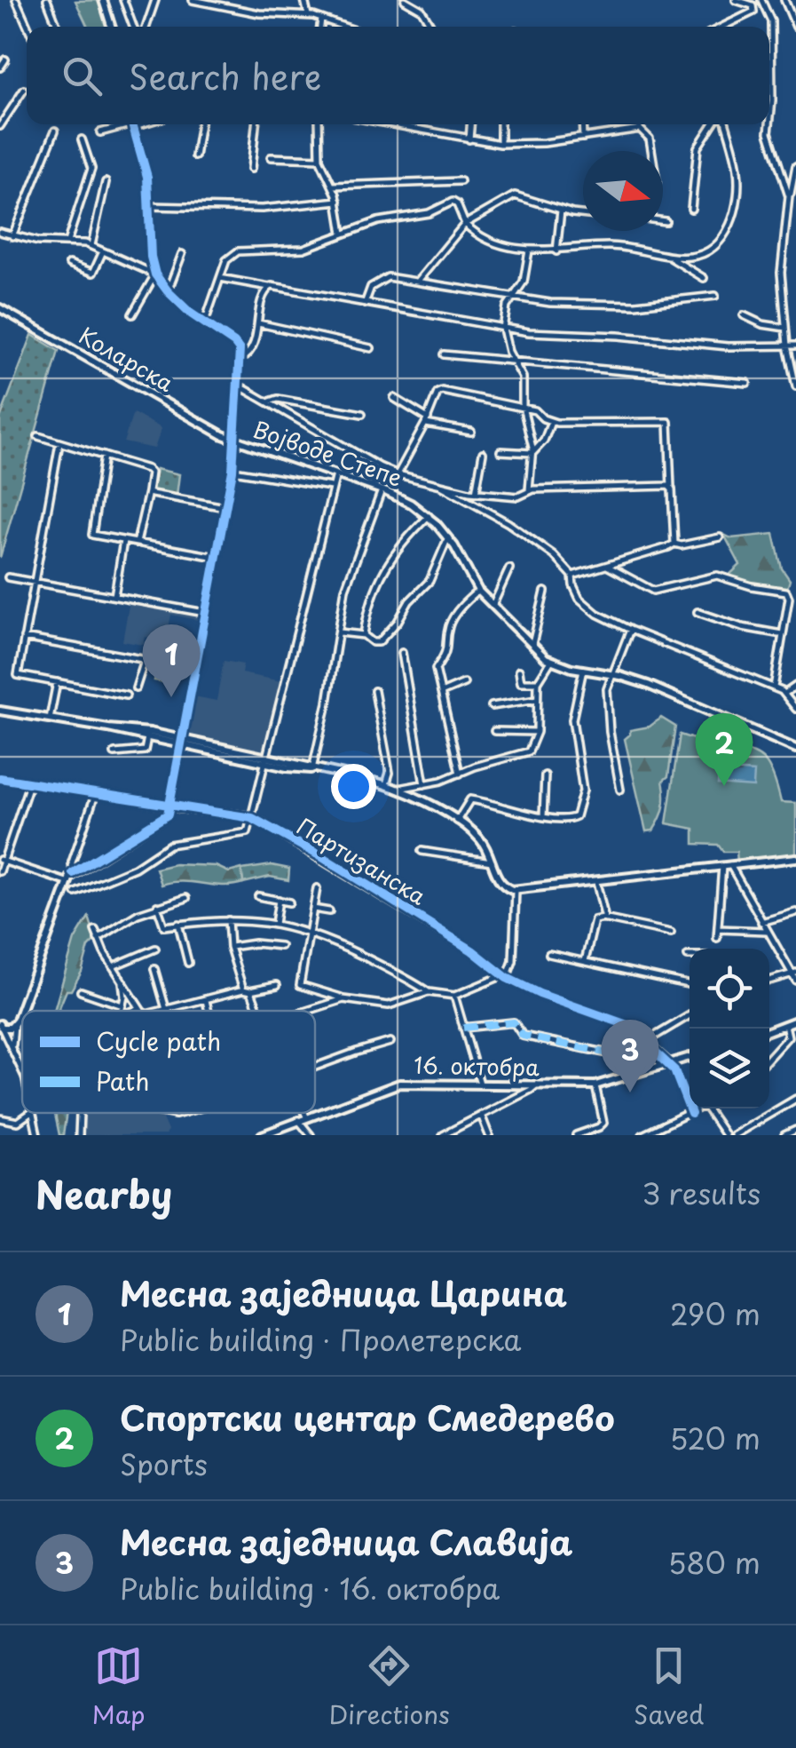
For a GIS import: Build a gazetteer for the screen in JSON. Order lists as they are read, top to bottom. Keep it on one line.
{"streets":{"street":["Коларска","Војводе Степе","Партизанска","16. октобра"]},"crossings":[["Коларска","Војводе Степе"],["Партизанска","16. октобра"]],"legend":["Cycle path","Path"],"north":"right","page":{"search":"Search here","pins":["1","2","3"],"heading":["Nearby","3 results"],"list":[{"mark":"1","name":"Месна заједница Царина","note":"Public building · Пролетерска","value":"290 m"},{"mark":"2","name":"Спортски центар Смедерево","note":"Sports","value":"520 m"},{"mark":"3","name":"Месна заједница Славија","note":"Public building · 16. октобра","value":"580 m"}],"nav":["Map","Directions","Saved"]}}
